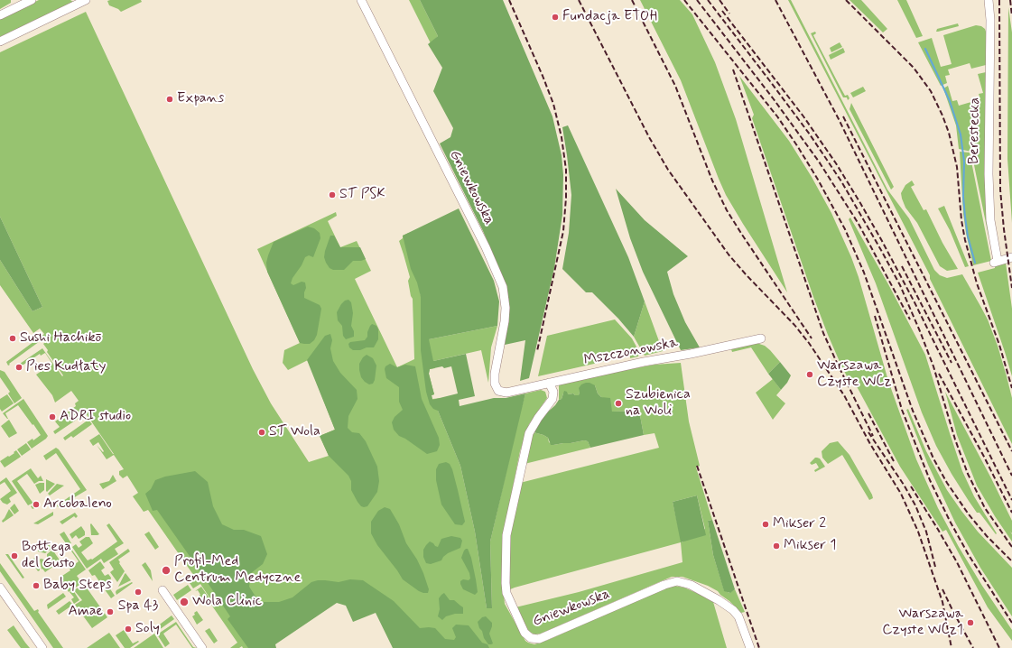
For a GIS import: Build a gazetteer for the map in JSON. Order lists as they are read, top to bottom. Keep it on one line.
{"streets":{"street":["Berestecka","Gniewkowska","Mszczonowska"]},"crossings":[["Gniewkowska","Mszczonowska"]],"places":["Fundacja ETOH","Expans","ST PSK","Sushi Hachikō","Pies Kudłaty","Warszawa Czyste WCz","Szubienica na Woli","ADRI studio","ST Wola","Arcobaleno","Mikser 2","Mikser 1","Bottega del Gusto","Profil-Med Centrum Medyczne","Baby Steps","Spa 43","Wola Clinic","Amae","Warszawa Czyste WCz1","Soly"]}
